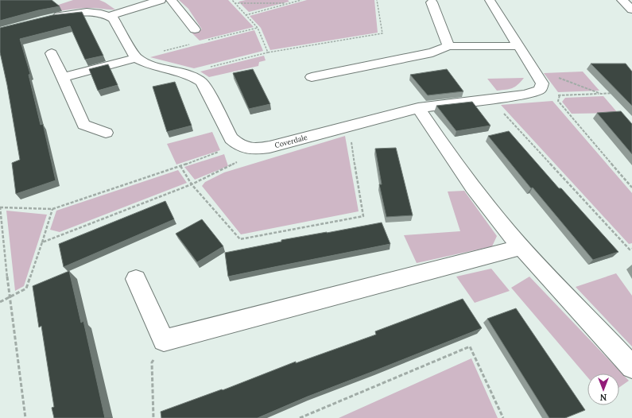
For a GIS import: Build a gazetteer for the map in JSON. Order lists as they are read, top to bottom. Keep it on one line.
{"streets":{"street":["Coverdale"]},"north":"bottom"}
